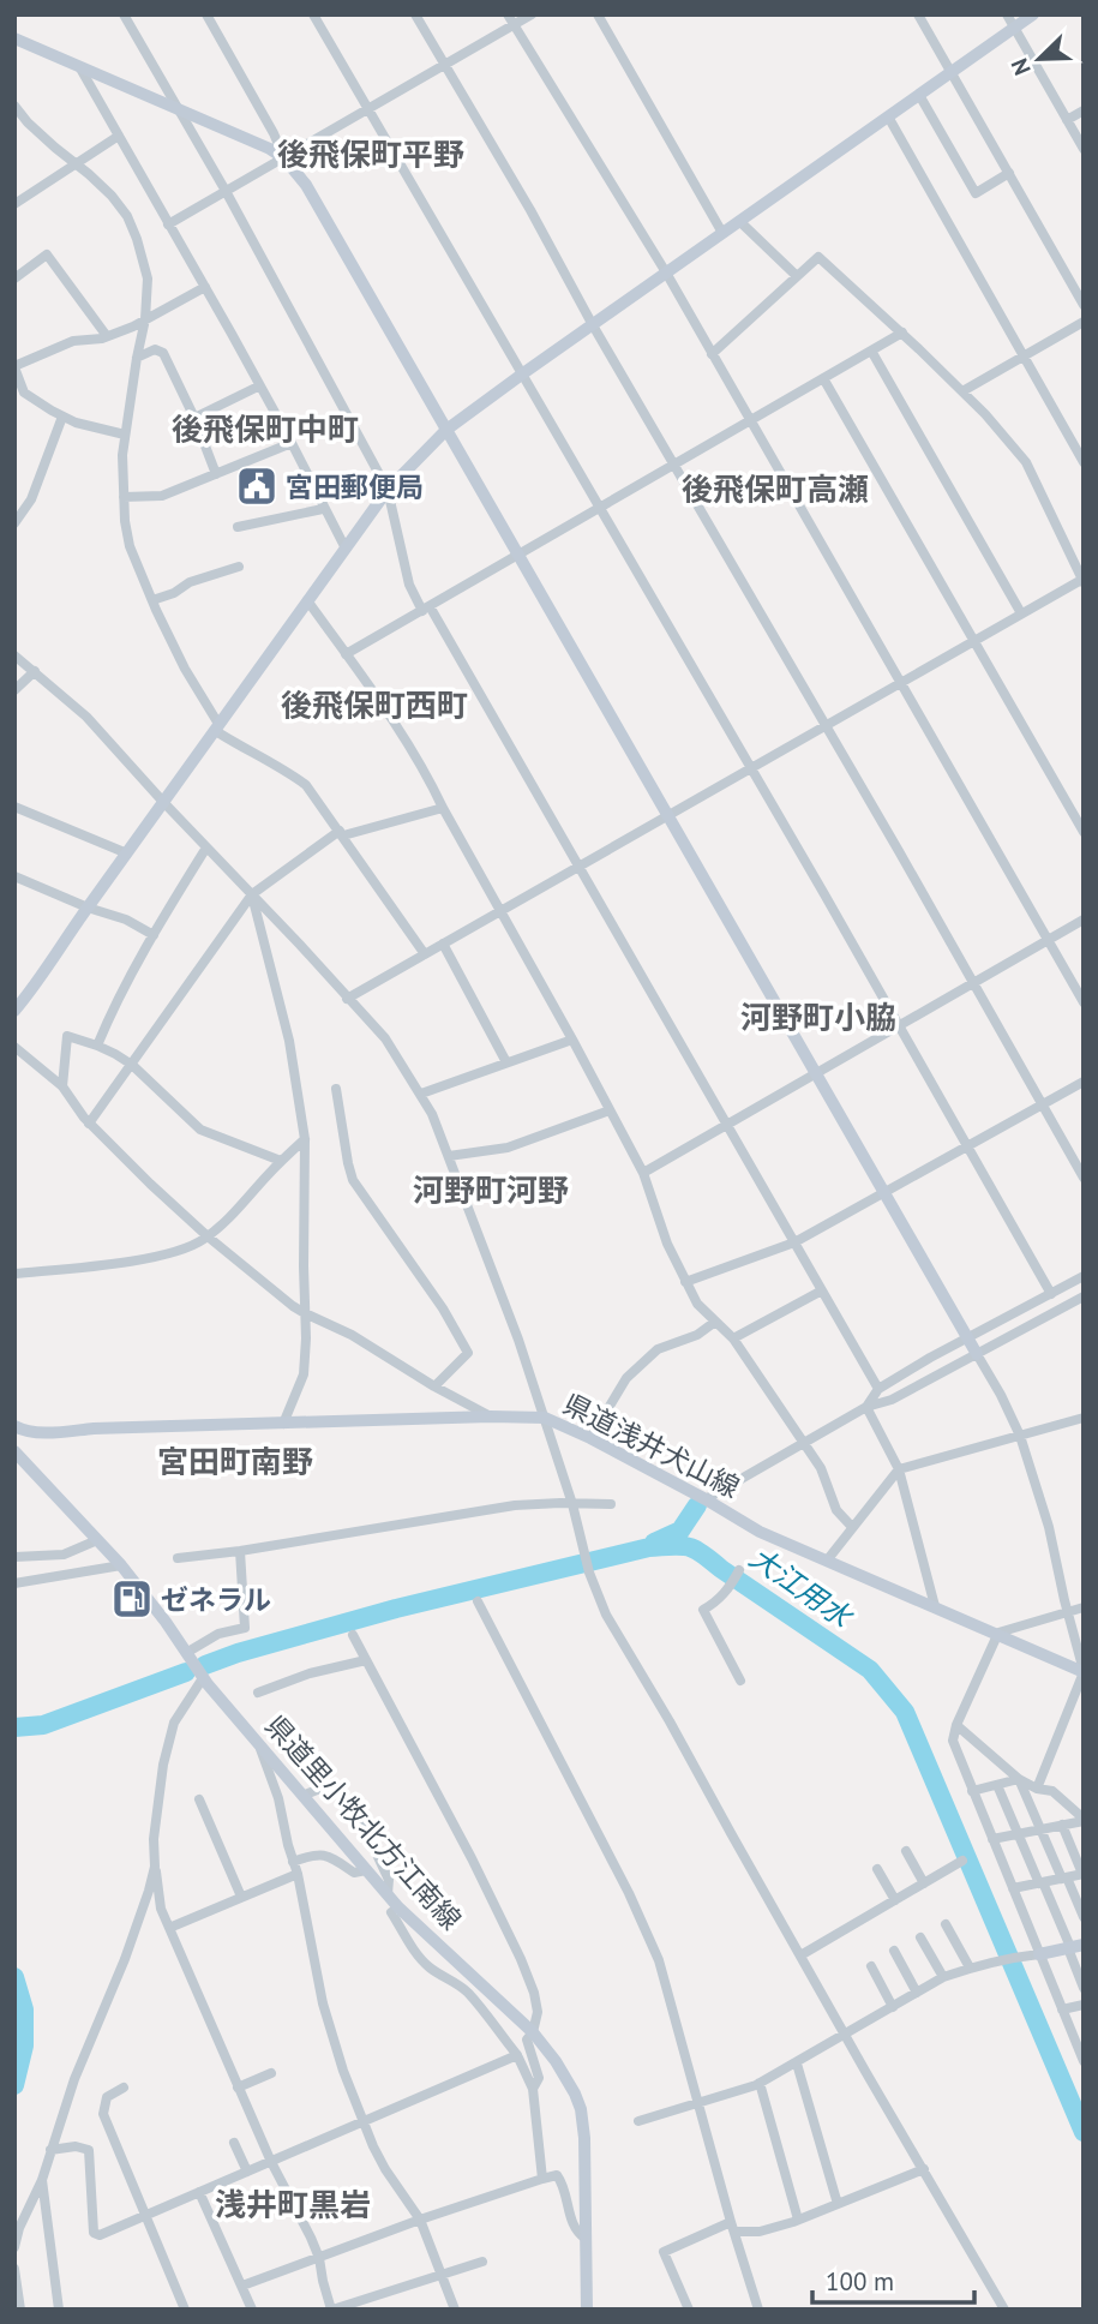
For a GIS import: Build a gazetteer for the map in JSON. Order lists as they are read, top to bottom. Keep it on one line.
{"streets":{"street":["県道浅井犬山線","県道里小牧北方江南線"]},"districts":["後飛保町平野","後飛保町中町","後飛保町高瀬","後飛保町西町","河野町小脇","河野町河野","宮田町南野","浅井町黒岩"],"water":["大江用水"],"places":{"public building":["宮田郵便局"],"fuel station":["ゼネラル"]},"scale_bar":"100 m","north":"bottom left"}
